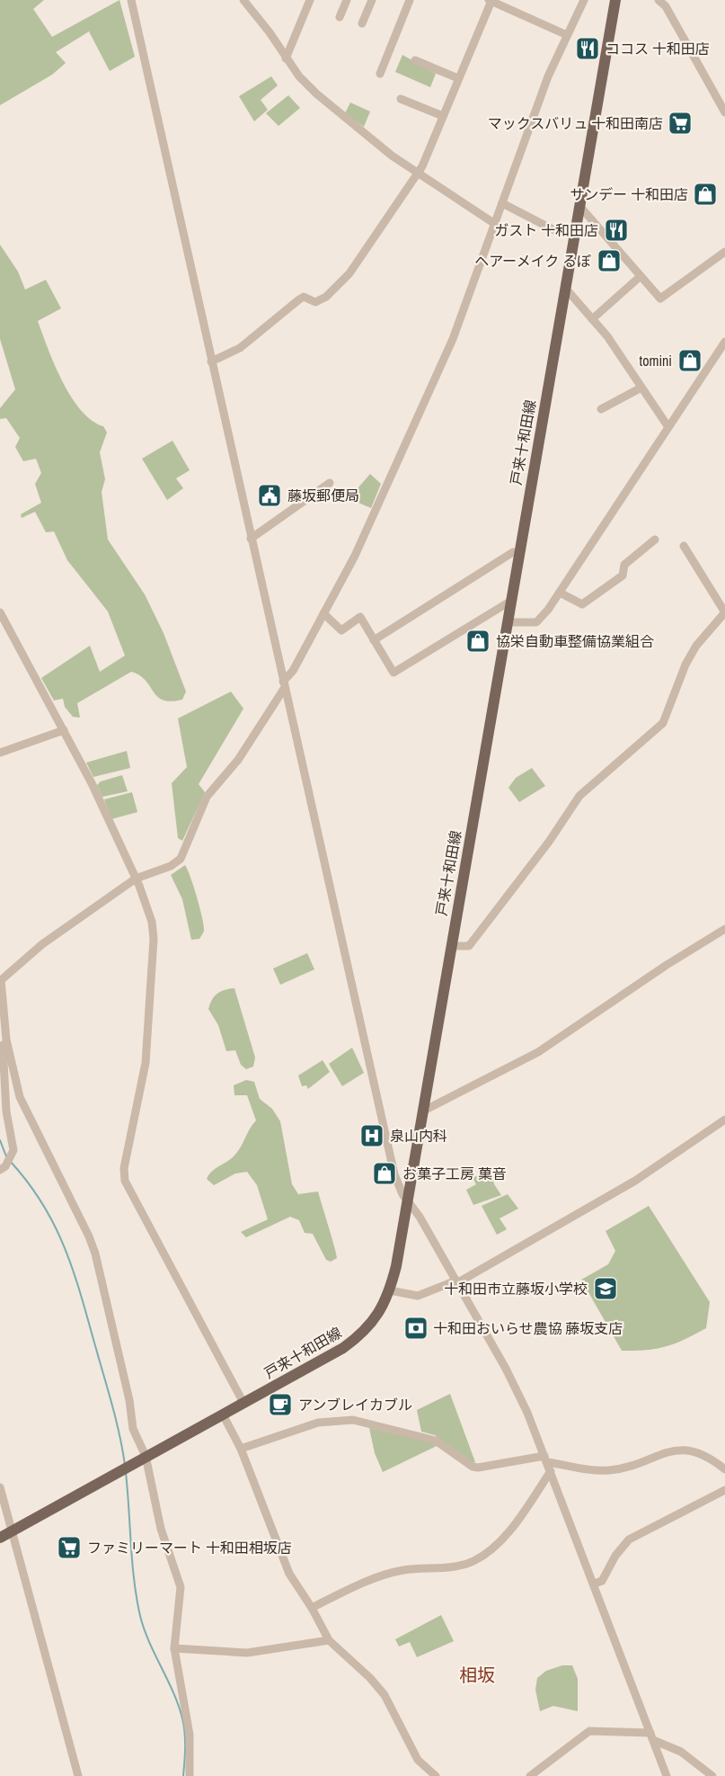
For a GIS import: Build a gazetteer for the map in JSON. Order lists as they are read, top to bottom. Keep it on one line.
{"streets":{"main road":["戸来十和田線"]},"districts":["相坂"],"places":{"restaurant":["ココス 十和田店","ガスト 十和田店"],"supermarket":["マックスバリュ 十和田南店","ファミリーマート 十和田相坂店"],"shop":["サンデー 十和田店","ヘアーメイク るぽ","tomini","協栄自動車整備協業組合","お菓子工房 菓音"],"public building":["藤坂郵便局"],"hospital":["泉山内科"],"school or university":["十和田市立藤坂小学校"],"bank":["十和田おいらせ農協 藤坂支店"],"cafe":["アンブレイカブル"]}}
